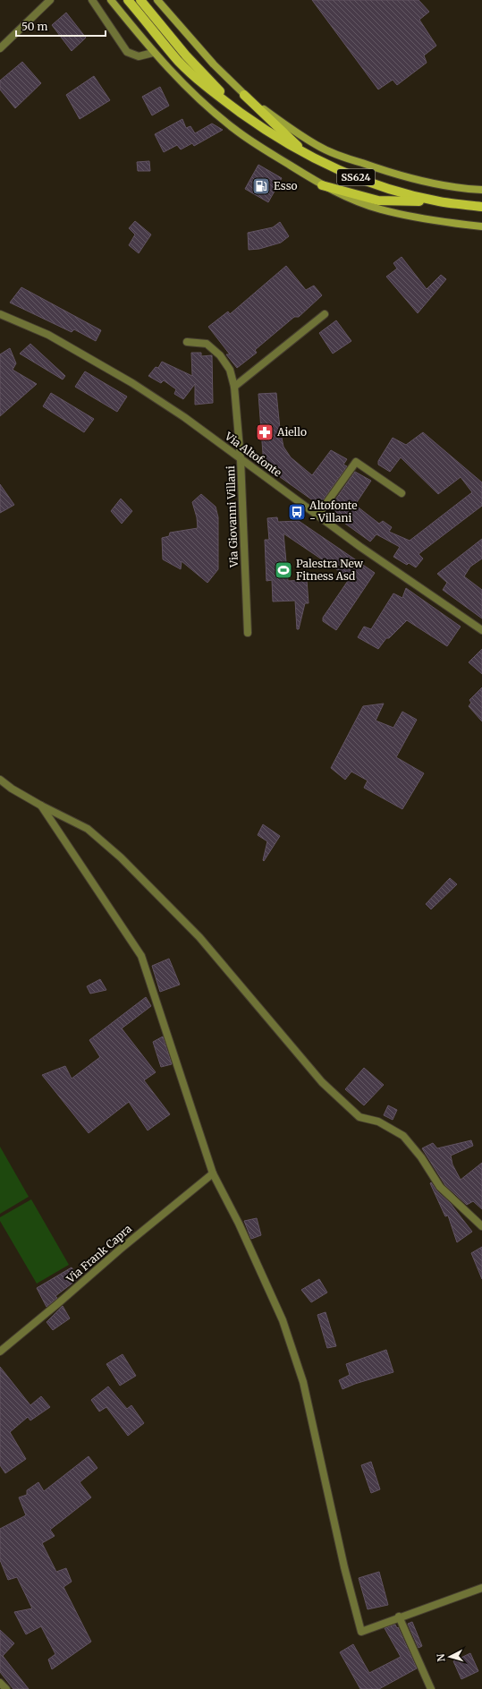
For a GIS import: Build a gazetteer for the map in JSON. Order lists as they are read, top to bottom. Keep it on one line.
{"streets":{"main road":["SS624"],"street":["Via Altofonte","Via Giovanni Villani","Via Frank Capra"]},"crossings":[["Via Altofonte","Via Giovanni Villani"]],"places":{"fuel station":["Esso"],"pharmacy":["Aiello"],"bus stop":["Altofonte - Villani"],"sports":["Palestra New Fitness Asd"]},"scale_bar":"50 m","north":"left"}
